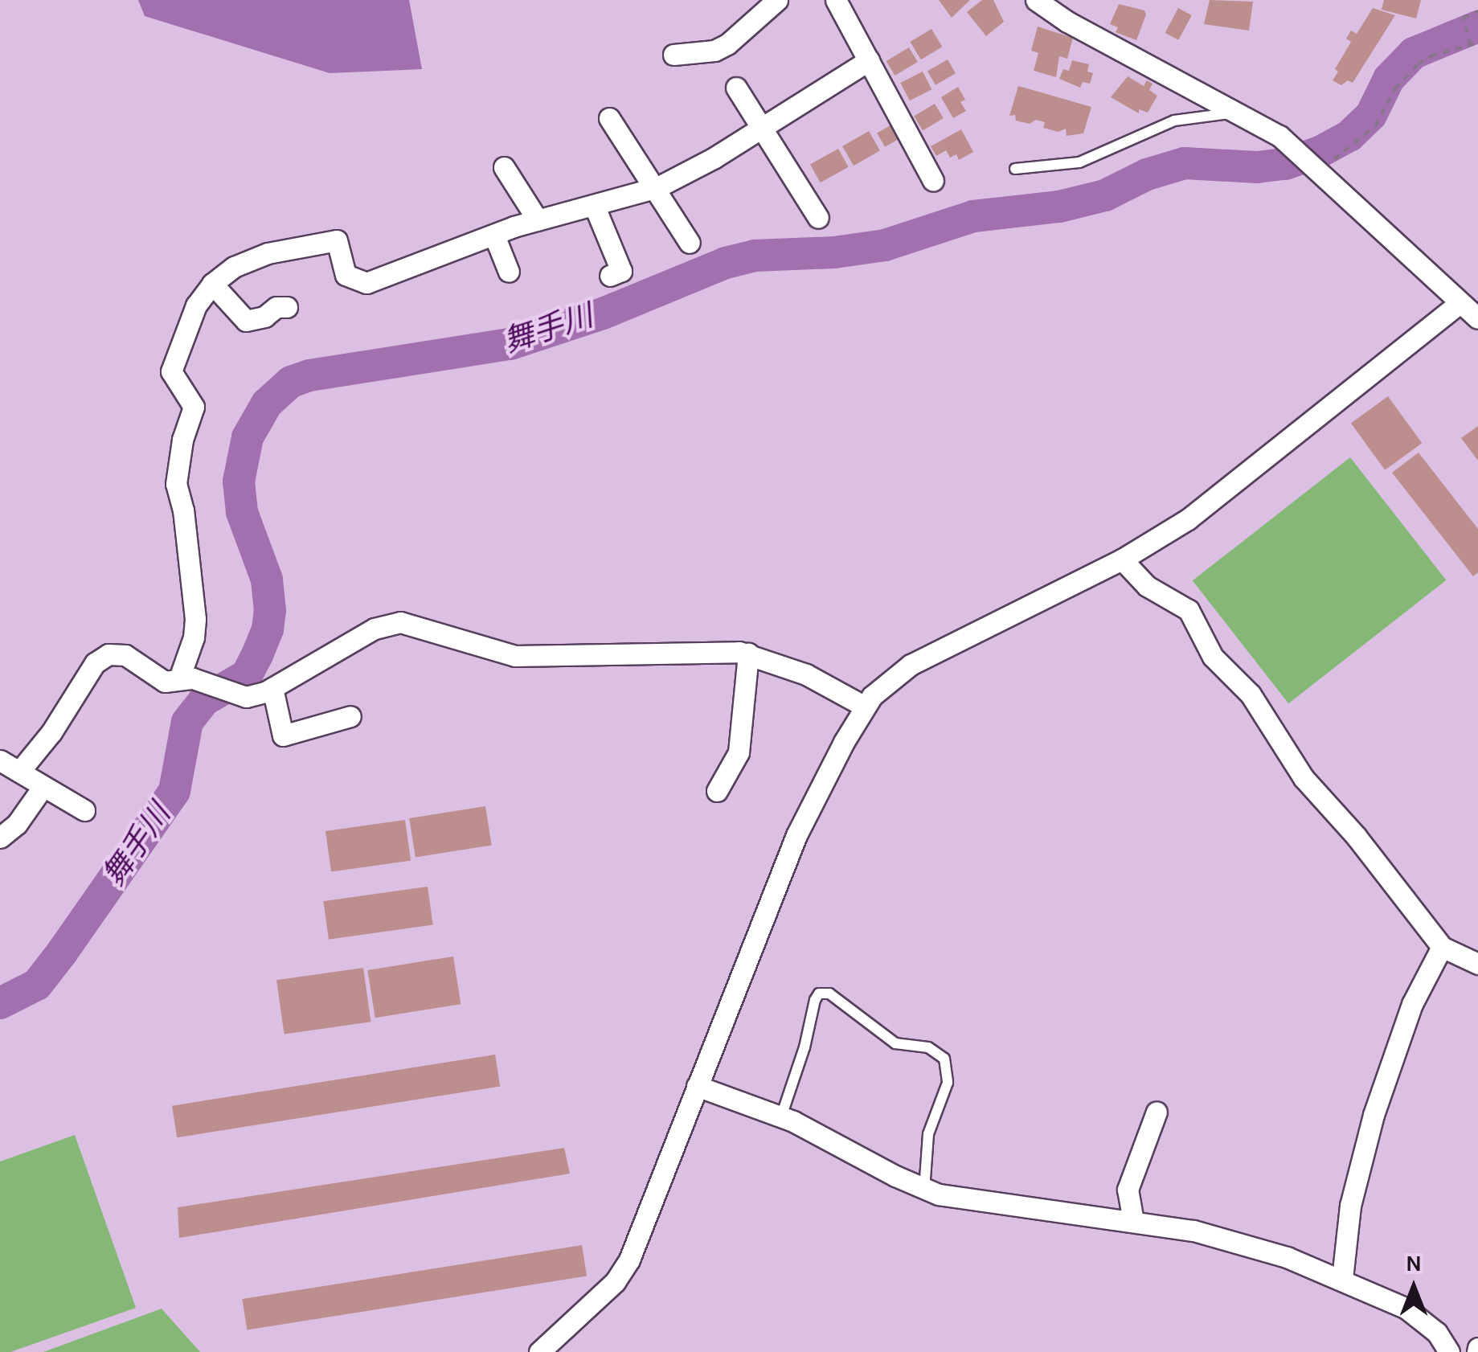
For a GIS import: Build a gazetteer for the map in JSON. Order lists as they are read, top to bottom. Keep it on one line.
{"water":["舞手川"],"north":"top"}
